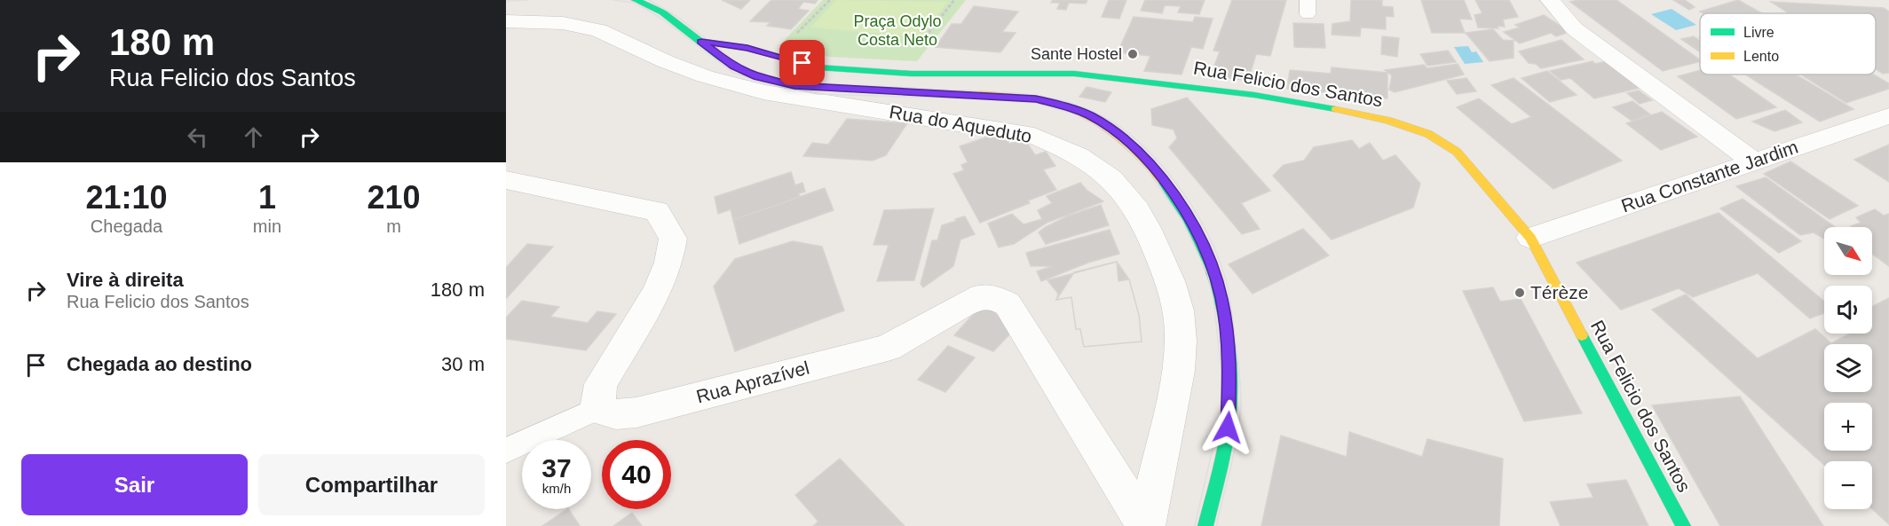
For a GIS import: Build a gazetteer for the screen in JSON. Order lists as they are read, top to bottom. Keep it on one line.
{"streets":{"street":["Rua Felicio dos Santos","Rua do Aqueduto","Rua Constante Jardim","Rua Aprazível"]},"crossings":[["Rua Felicio dos Santos","Rua Constante Jardim"],["Rua do Aqueduto","Rua Aprazível"]],"parks":["Praça Odylo Costa Neto"],"places":["Sante Hostel","Térèze"],"legend":["Livre","Lento"],"north":"bottom right","page":{"turn":["180 m","Rua Felicio dos Santos"],"eta":["21:10","Chegada","1","min","210","m"],"map_buttons":["+","−"],"list":[{"name":"Vire à direita","note":"Rua Felicio dos Santos","value":"180 m"},{"name":"Chegada ao destino","value":"30 m"}],"speed":"37 km/h","limit":"40","buttons":["Sair","Compartilhar"]}}
